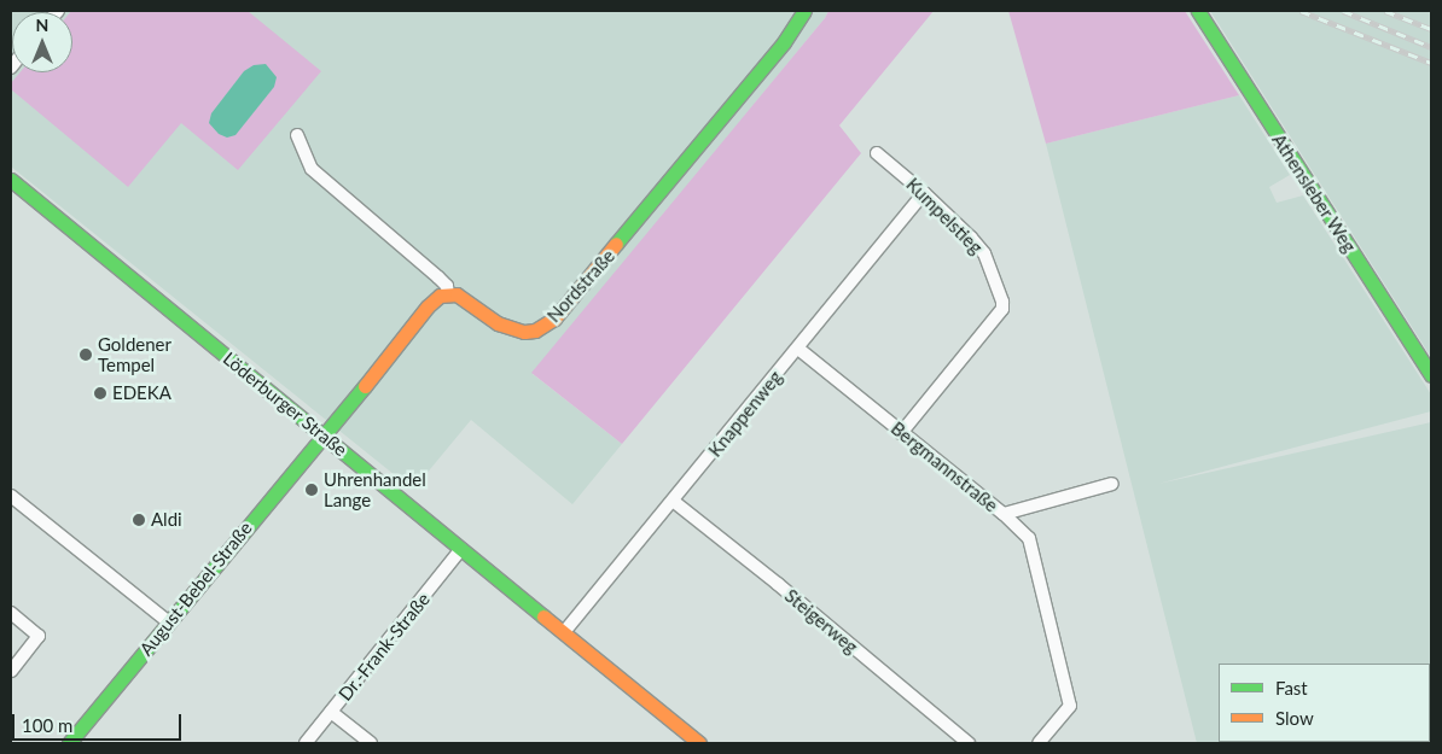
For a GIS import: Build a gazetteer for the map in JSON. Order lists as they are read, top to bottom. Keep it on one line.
{"streets":{"street":["Athensleber Weg","Kumpelstieg","Nordstraße","Löderburger Straße","Knappenweg","Bergmannstraße","August-Bebel-Straße","Steigerweg","Dr.-Frank-Straße"]},"crossings":[["Kumpelstieg","Knappenweg"],["Kumpelstieg","Bergmannstraße"],["Löderburger Straße","Knappenweg"],["Löderburger Straße","August-Bebel-Straße"],["Löderburger Straße","Dr.-Frank-Straße"],["Knappenweg","Bergmannstraße"],["Knappenweg","Steigerweg"]],"places":["Goldener Tempel","EDEKA","Uhrenhandel Lange","Aldi"],"legend":["Fast","Slow"],"scale_bar":"100 m","north":"top"}
